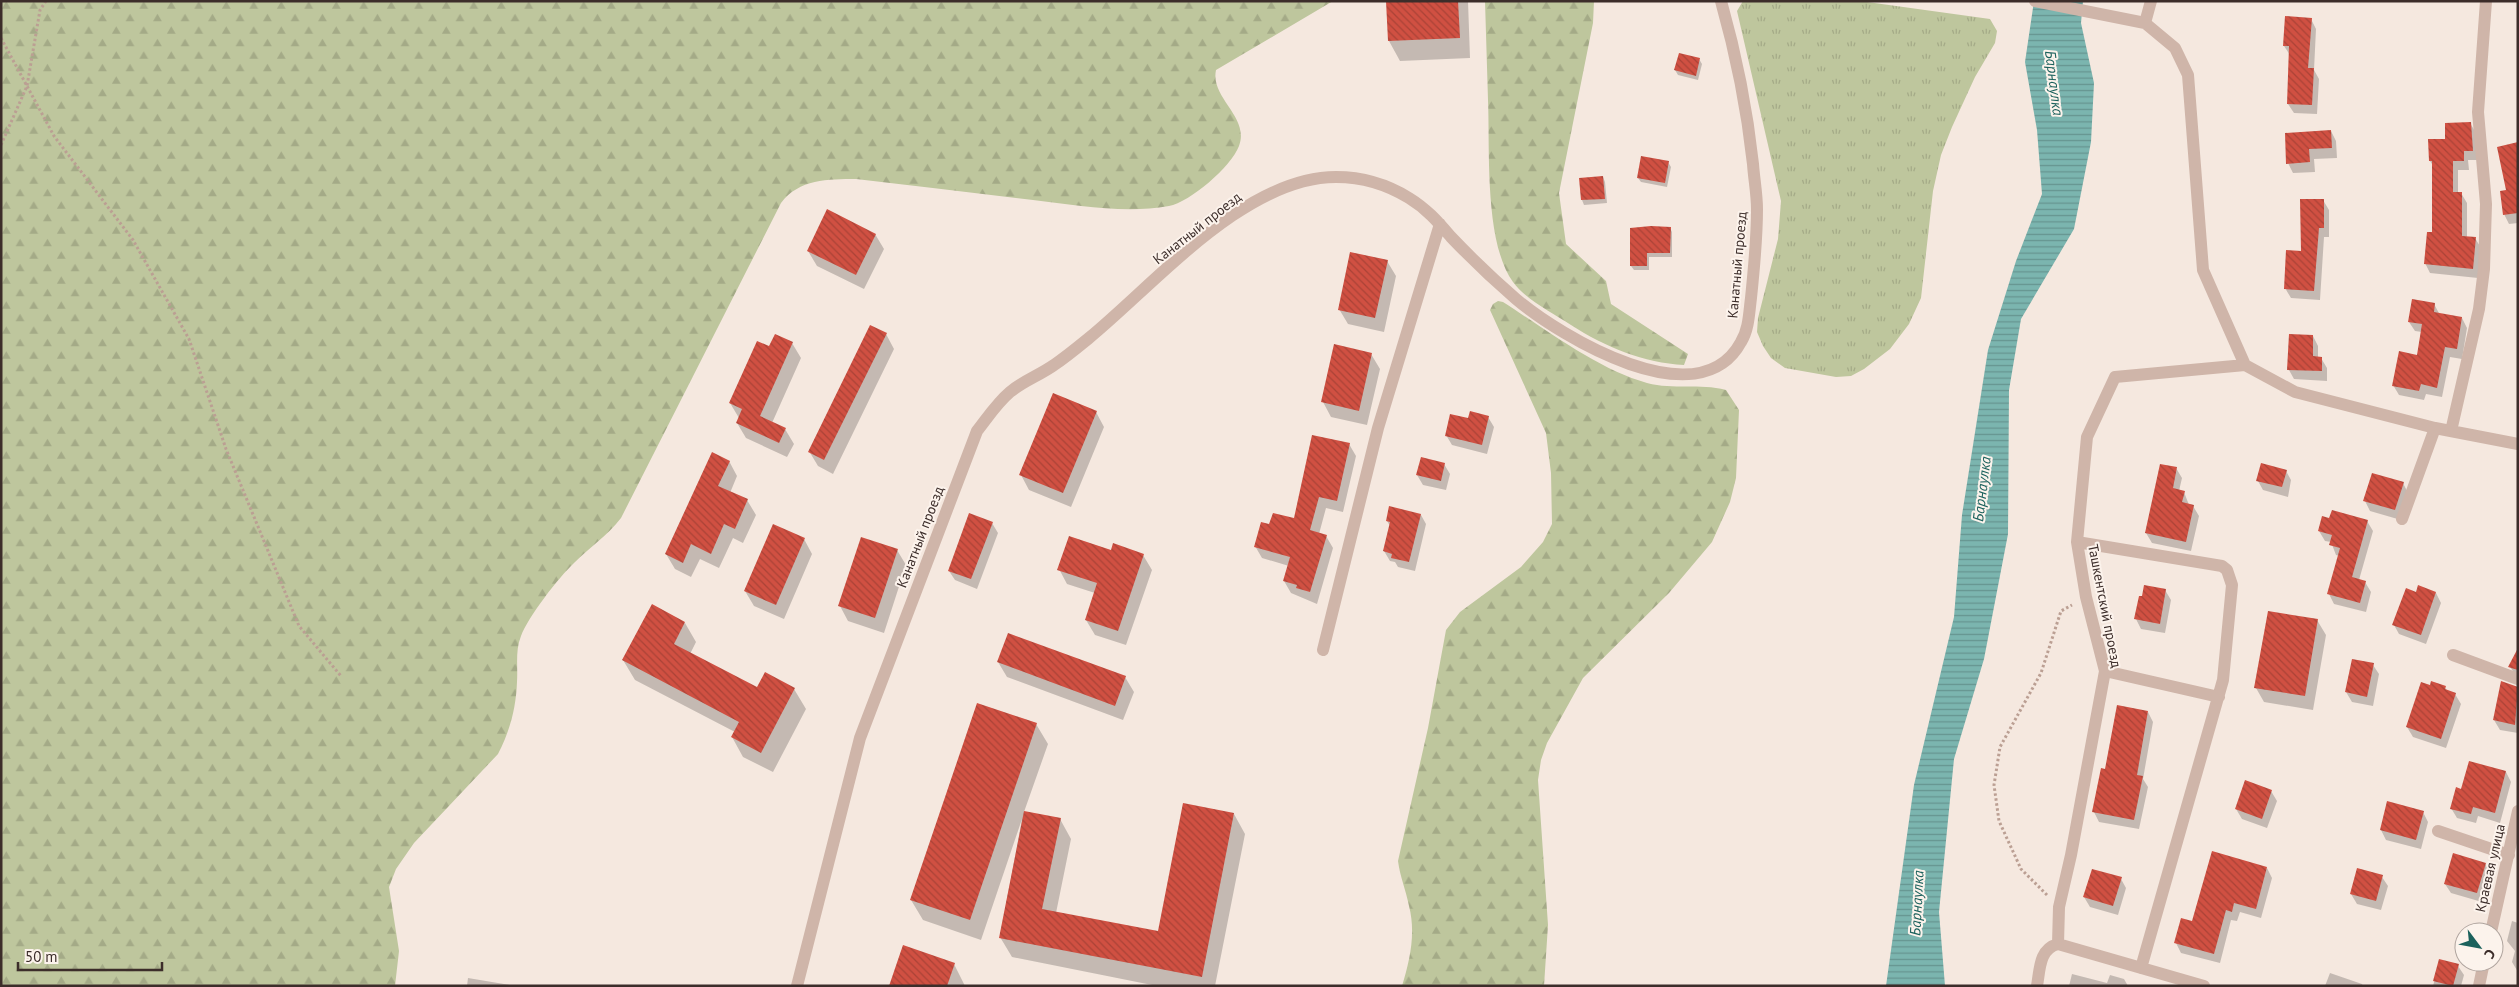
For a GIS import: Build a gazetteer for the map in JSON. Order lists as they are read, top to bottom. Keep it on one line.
{"streets":{"street":["Канатный проезд","Ташкентский проезд","Краевая улица"]},"water":["Барнаулка"],"scale_bar":"50 m","north":"bottom right"}
